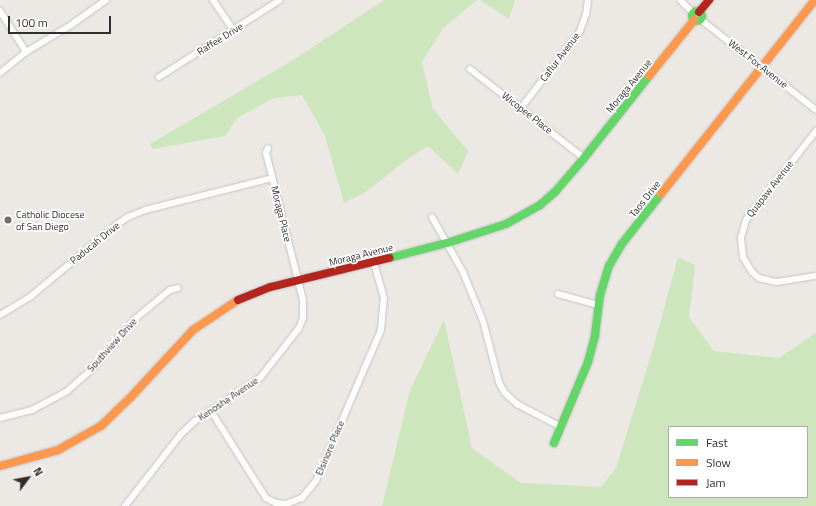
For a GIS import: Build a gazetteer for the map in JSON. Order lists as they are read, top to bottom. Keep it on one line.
{"streets":{"main road":["Moraga Avenue","Taos Drive"],"street":["Raffee Drive","Caflur Avenue","West Fox Avenue","Wicopee Place","Quapaw Avenue","Moraga Place","Paducah Drive","Southview Drive","Kenosha Avenue","Elsinore Place"]},"crossings":[["Caflur Avenue","Wicopee Place"],["West Fox Avenue","Moraga Avenue"],["West Fox Avenue","Taos Drive"],["Moraga Avenue","Wicopee Place"],["Moraga Avenue","Moraga Place"],["Moraga Avenue","Kenosha Avenue"],["Moraga Avenue","Elsinore Place"],["Moraga Place","Paducah Drive"],["Moraga Place","Kenosha Avenue"],["Kenosha Avenue","Elsinore Place"]],"places":["Catholic Diocese of San Diego"],"legend":["Fast","Slow","Jam"],"scale_bar":"100 m","north":"top right"}
